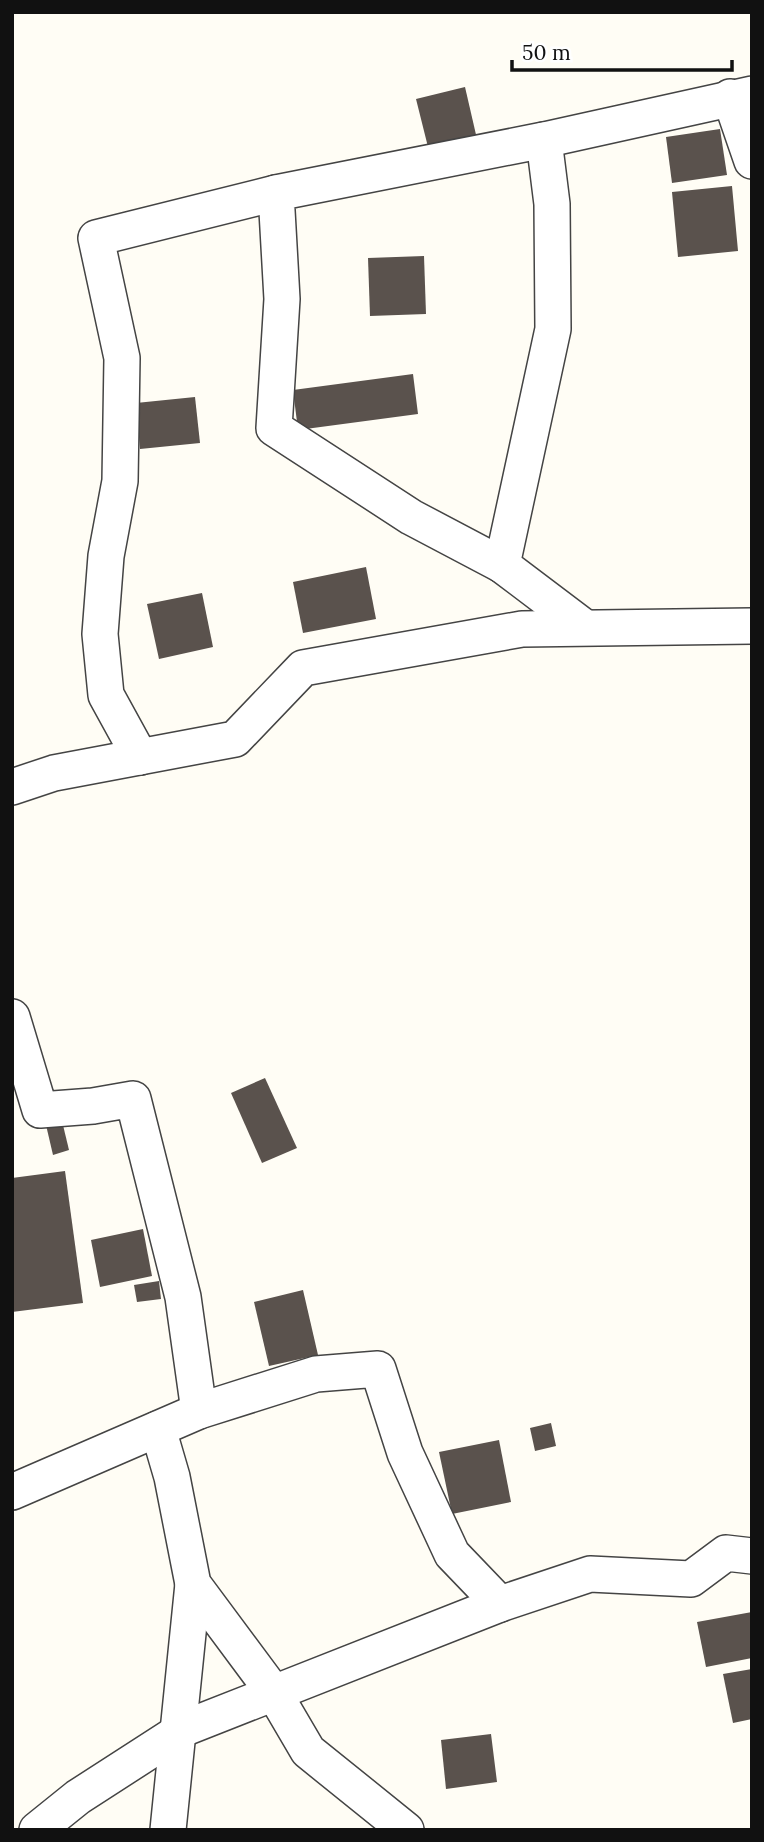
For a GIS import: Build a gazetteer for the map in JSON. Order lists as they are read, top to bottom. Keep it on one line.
{"scale_bar":"50 m"}
